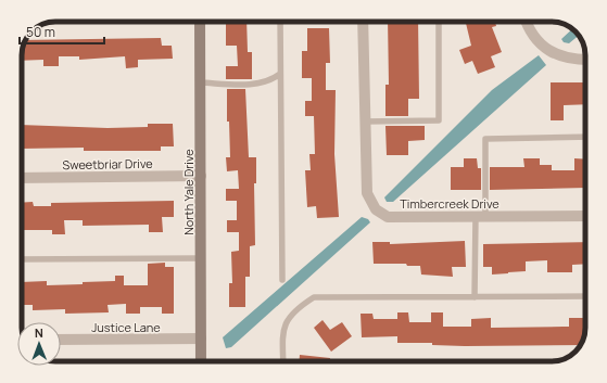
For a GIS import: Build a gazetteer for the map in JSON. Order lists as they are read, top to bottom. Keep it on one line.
{"streets":{"street":["Sweetbriar Drive","North Yale Drive","Timbercreek Drive","Justice Lane"]},"crossings":[["Sweetbriar Drive","North Yale Drive"],["North Yale Drive","Justice Lane"]],"scale_bar":"50 m","north":"top"}
